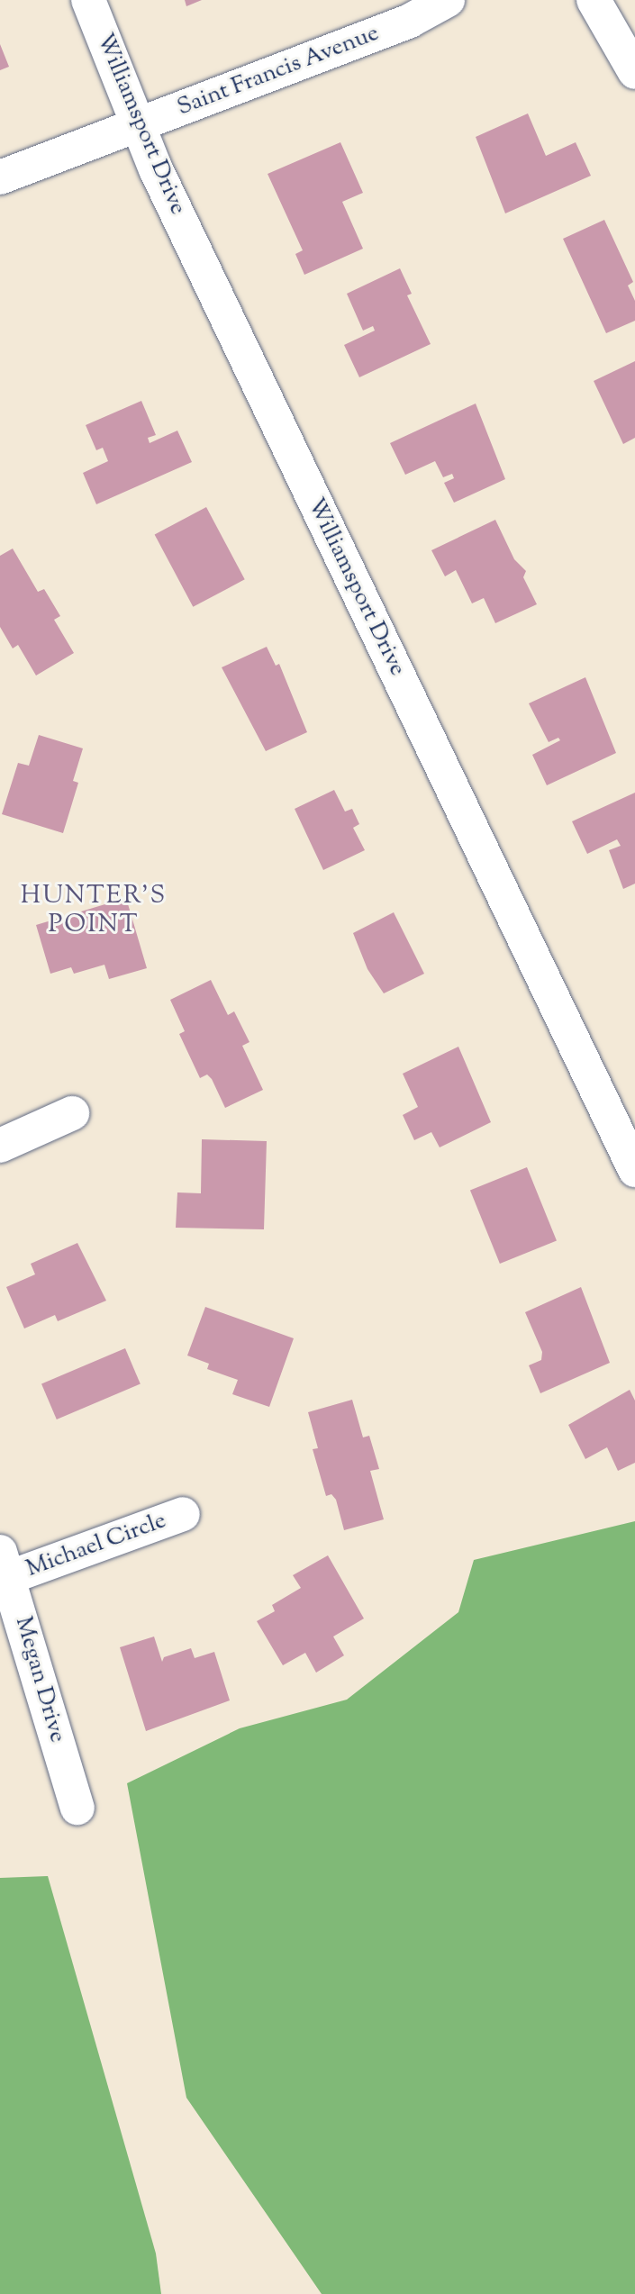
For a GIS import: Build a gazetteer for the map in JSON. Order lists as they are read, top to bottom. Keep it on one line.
{"streets":{"street":["Saint Francis Avenue","Williamsport Drive","Michael Circle","Megan Drive"]},"crossings":[["Saint Francis Avenue","Williamsport Drive"],["Michael Circle","Megan Drive"]],"districts":["HUNTER'S POINT"]}
